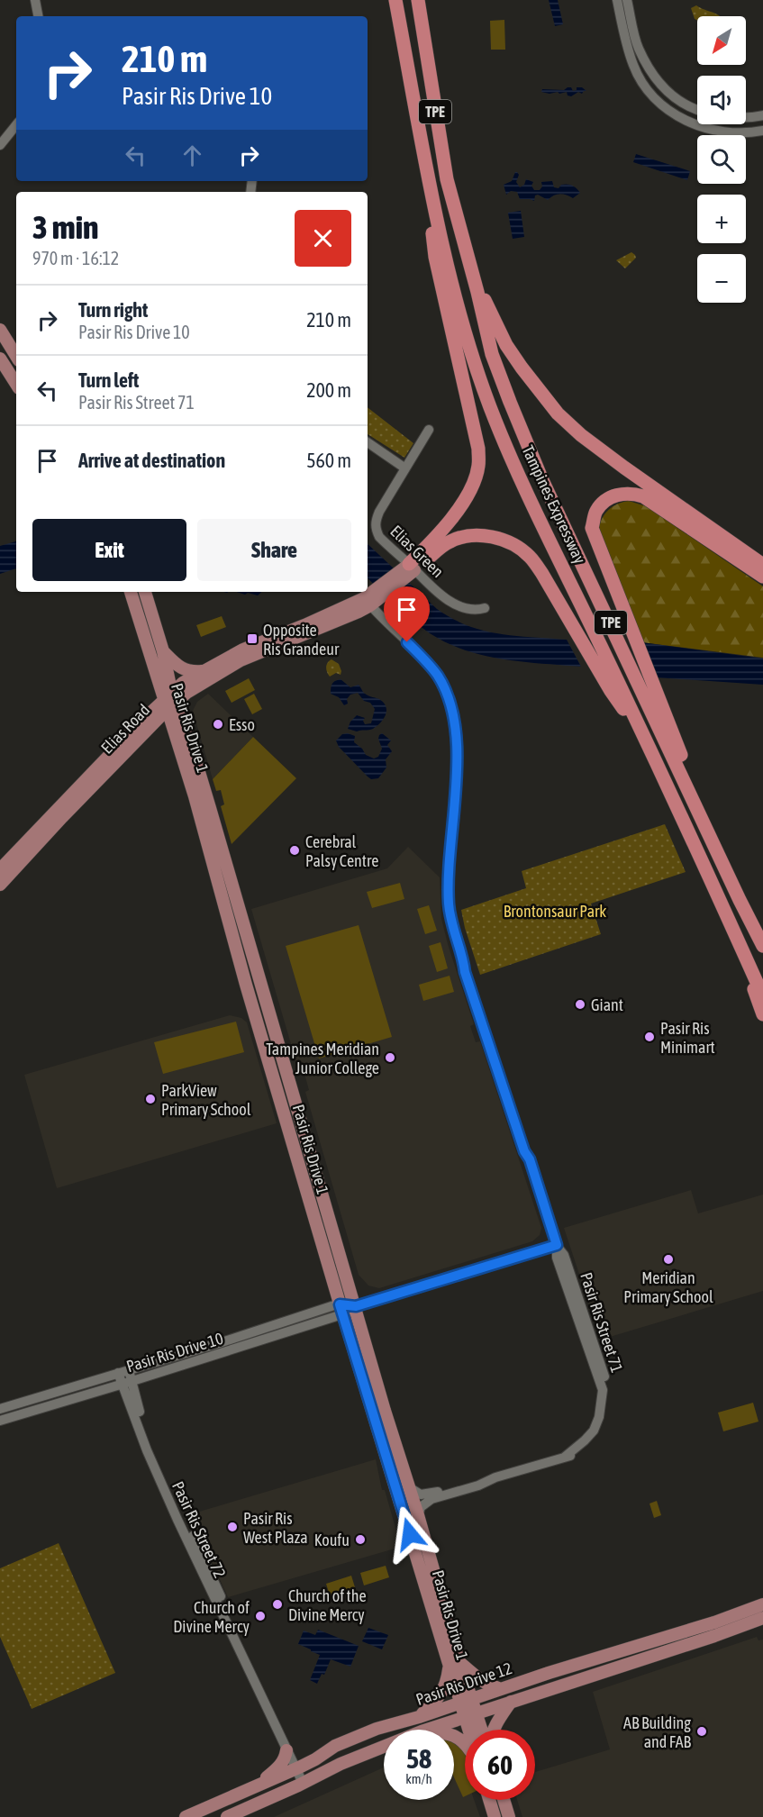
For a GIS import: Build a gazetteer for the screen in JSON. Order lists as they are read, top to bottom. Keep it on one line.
{"streets":{"highway":["TPE","Tampines Expressway"],"main road":["Pasir Ris Drive 1","Elias Road","Pasir Ris Drive 12"],"street":["Elias Green","Pasir Ris Street 71","Pasir Ris Drive 10","Pasir Ris Street 72"]},"crossings":[["Elias Green","Elias Road"],["Pasir Ris Drive 1","Elias Road"],["Pasir Ris Drive 1","Pasir Ris Street 71"],["Pasir Ris Drive 1","Pasir Ris Drive 10"],["Pasir Ris Drive 1","Pasir Ris Drive 12"],["Elias Road","Pasir Ris Street 71"],["Pasir Ris Street 71","Pasir Ris Drive 10"],["Pasir Ris Drive 10","Pasir Ris Street 72"],["Pasir Ris Street 72","Pasir Ris Drive 12"]],"parks":["Brontonsaur Park"],"places":{"transit":["Opposite Ris Grandeur"],"other":["Esso","Cerebral Palsy Centre","Giant","Pasir Ris Minimart","Tampines Meridian Junior College","ParkView Primary School","Meridian Primary School","Pasir Ris West Plaza","Koufu","Church of the Divine Mercy","Church of Divine Mercy","AB Building and FAB"]},"north":"bottom left","page":{"map_buttons":["+","−"],"turn":["210 m","Pasir Ris Drive 10"],"heading":["3 min","970 m · 16:12"],"list":[{"name":"Turn right","note":"Pasir Ris Drive 10","value":"210 m"},{"name":"Turn left","note":"Pasir Ris Street 71","value":"200 m"},{"name":"Arrive at destination","value":"560 m"}],"buttons":["Exit","Share"],"speed":"58 km/h","limit":"60"}}
